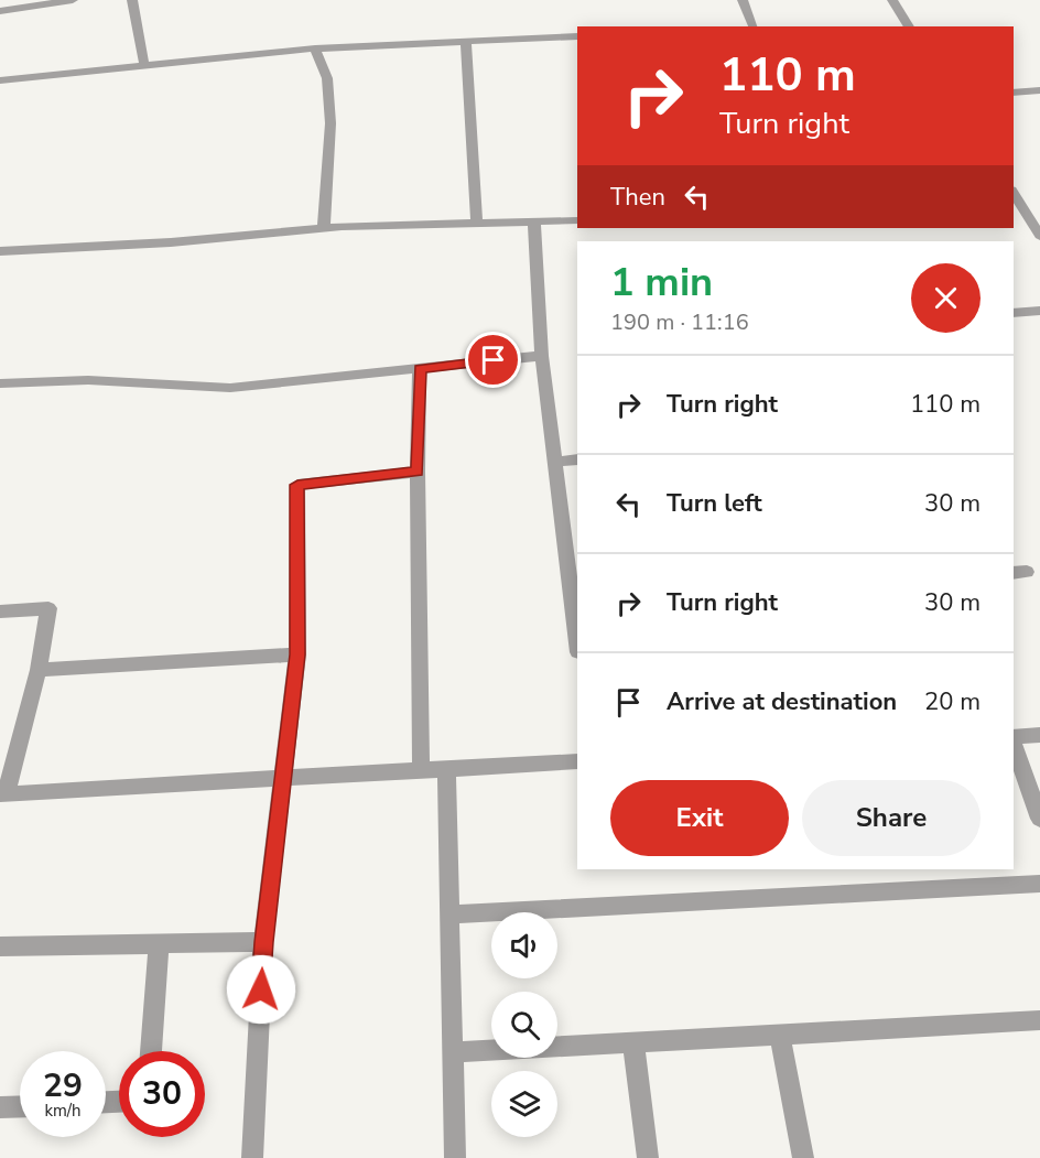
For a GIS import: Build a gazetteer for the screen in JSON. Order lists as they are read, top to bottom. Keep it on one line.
{"page":{"turn":["110 m","Turn right"],"then":"Then","heading":["1 min","190 m · 11:16"],"list":[{"name":"Turn right","value":"110 m"},{"name":"Turn left","value":"30 m"},{"name":"Turn right","value":"30 m"},{"name":"Arrive at destination","value":"20 m"}],"buttons":["Exit","Share"],"speed":"29 km/h","limit":"30"}}
